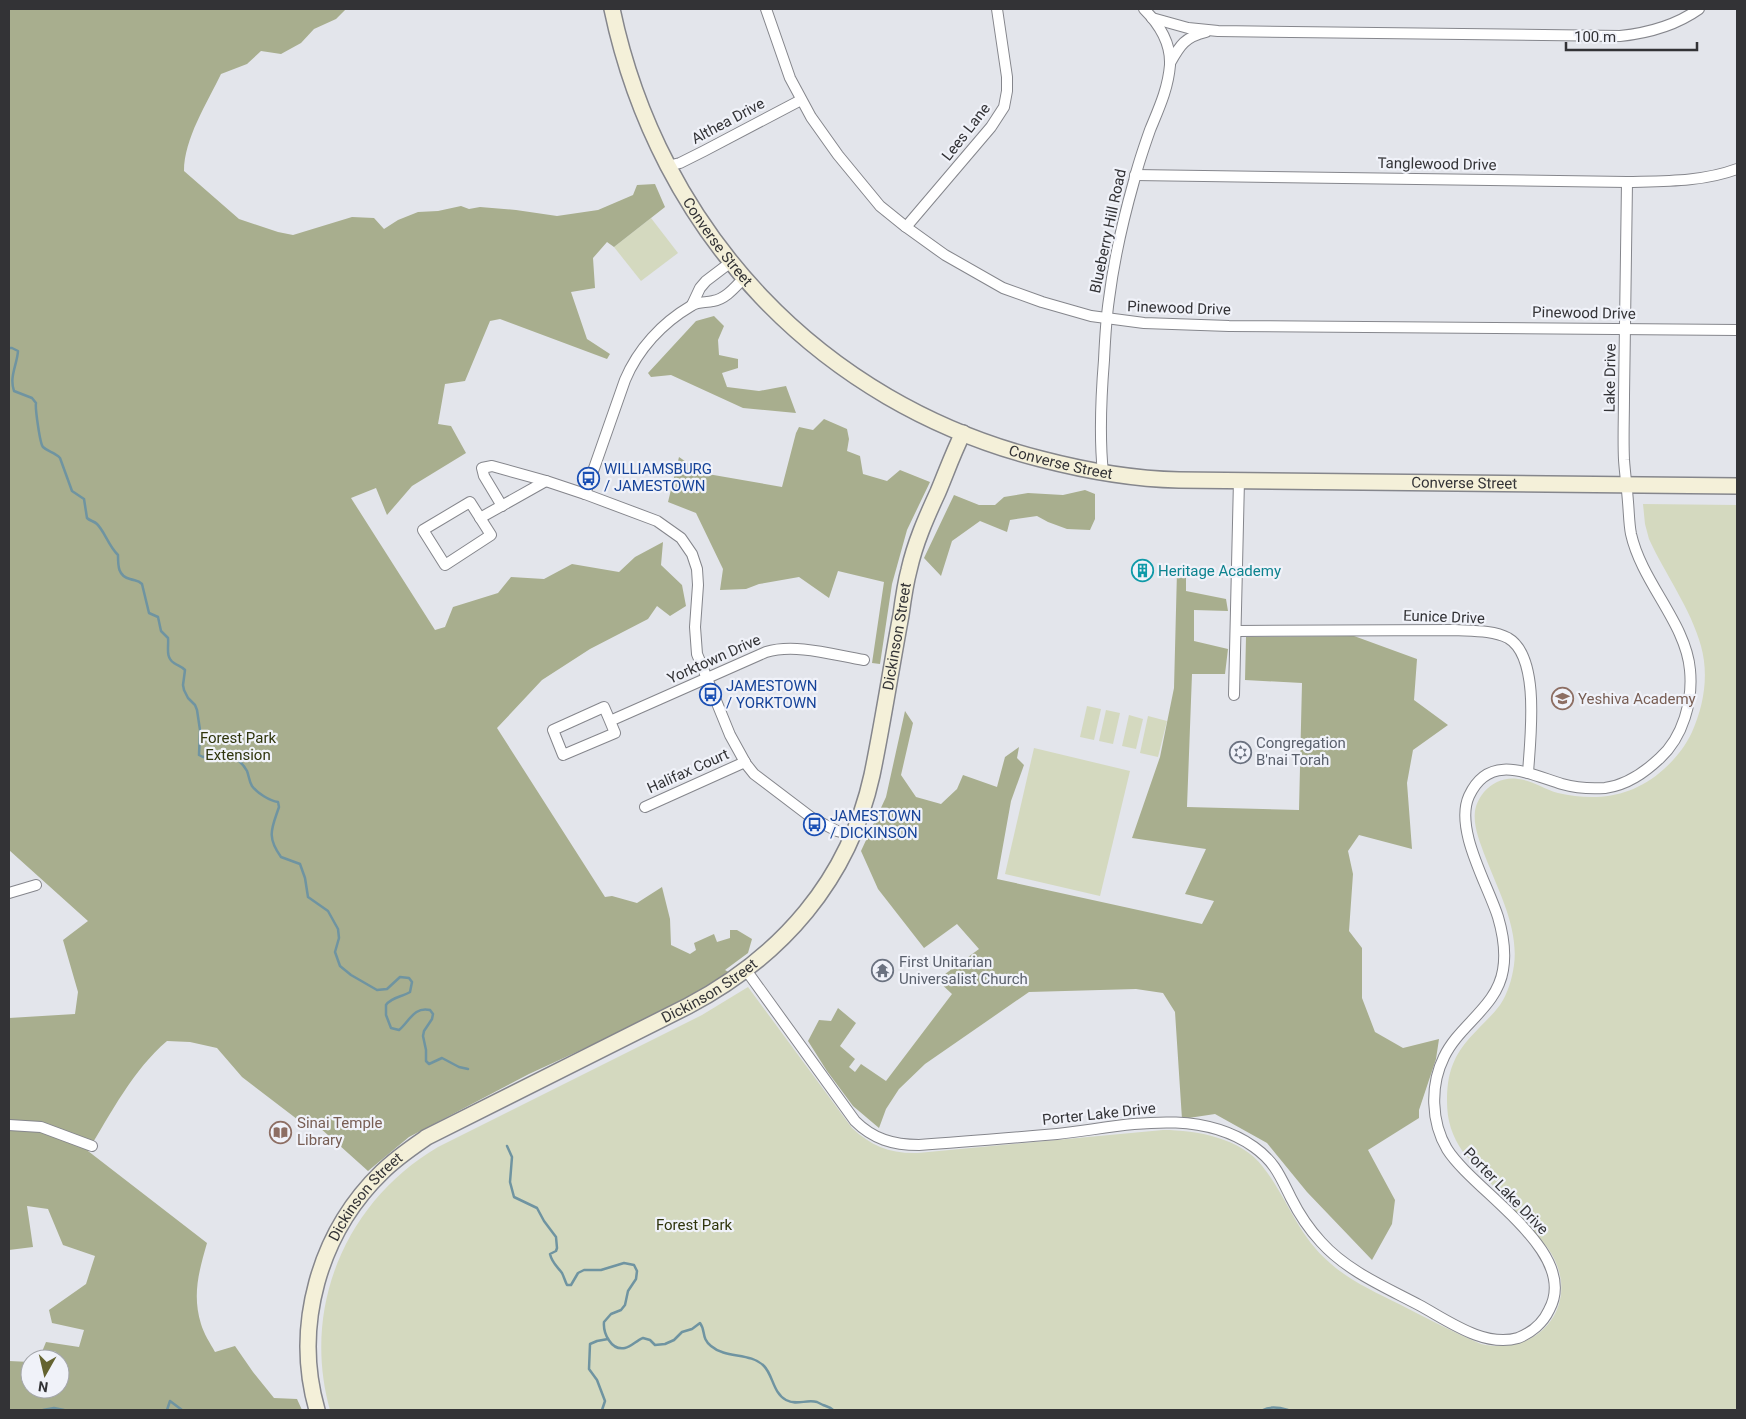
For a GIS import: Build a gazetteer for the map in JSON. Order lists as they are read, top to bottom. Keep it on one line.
{"streets":{"main road":["Converse Street","Dickinson Street"],"street":["Althea Drive","Lees Lane","Tanglewood Drive","Blueberry Hill Road","Pinewood Drive","Lake Drive","Eunice Drive","Yorktown Drive","Halifax Court","Porter Lake Drive"]},"crossings":[["Althea Drive","Converse Street"],["Althea Drive","Pinewood Drive"],["Lees Lane","Pinewood Drive"],["Tanglewood Drive","Blueberry Hill Road"],["Tanglewood Drive","Lake Drive"],["Blueberry Hill Road","Converse Street"],["Blueberry Hill Road","Pinewood Drive"],["Converse Street","Lake Drive"],["Converse Street","Dickinson Street"],["Converse Street","Porter Lake Drive"],["Pinewood Drive","Lake Drive"],["Lake Drive","Porter Lake Drive"],["Eunice Drive","Porter Lake Drive"],["Dickinson Street","Porter Lake Drive"]],"parks":["Forest Park Extension","Forest Park"],"places":{"bus stop":["WILLIAMSBURG / JAMESTOWN","JAMESTOWN / YORKTOWN","JAMESTOWN / DICKINSON"],"building":["Heritage Academy"],"school or university":["Yeshiva Academy"],"synagogue":["Congregation B'nai Torah"],"temple":["First Unitarian Universalist Church"],"library":["Sinai Temple Library"]},"scale_bar":"100 m","north":"bottom"}
